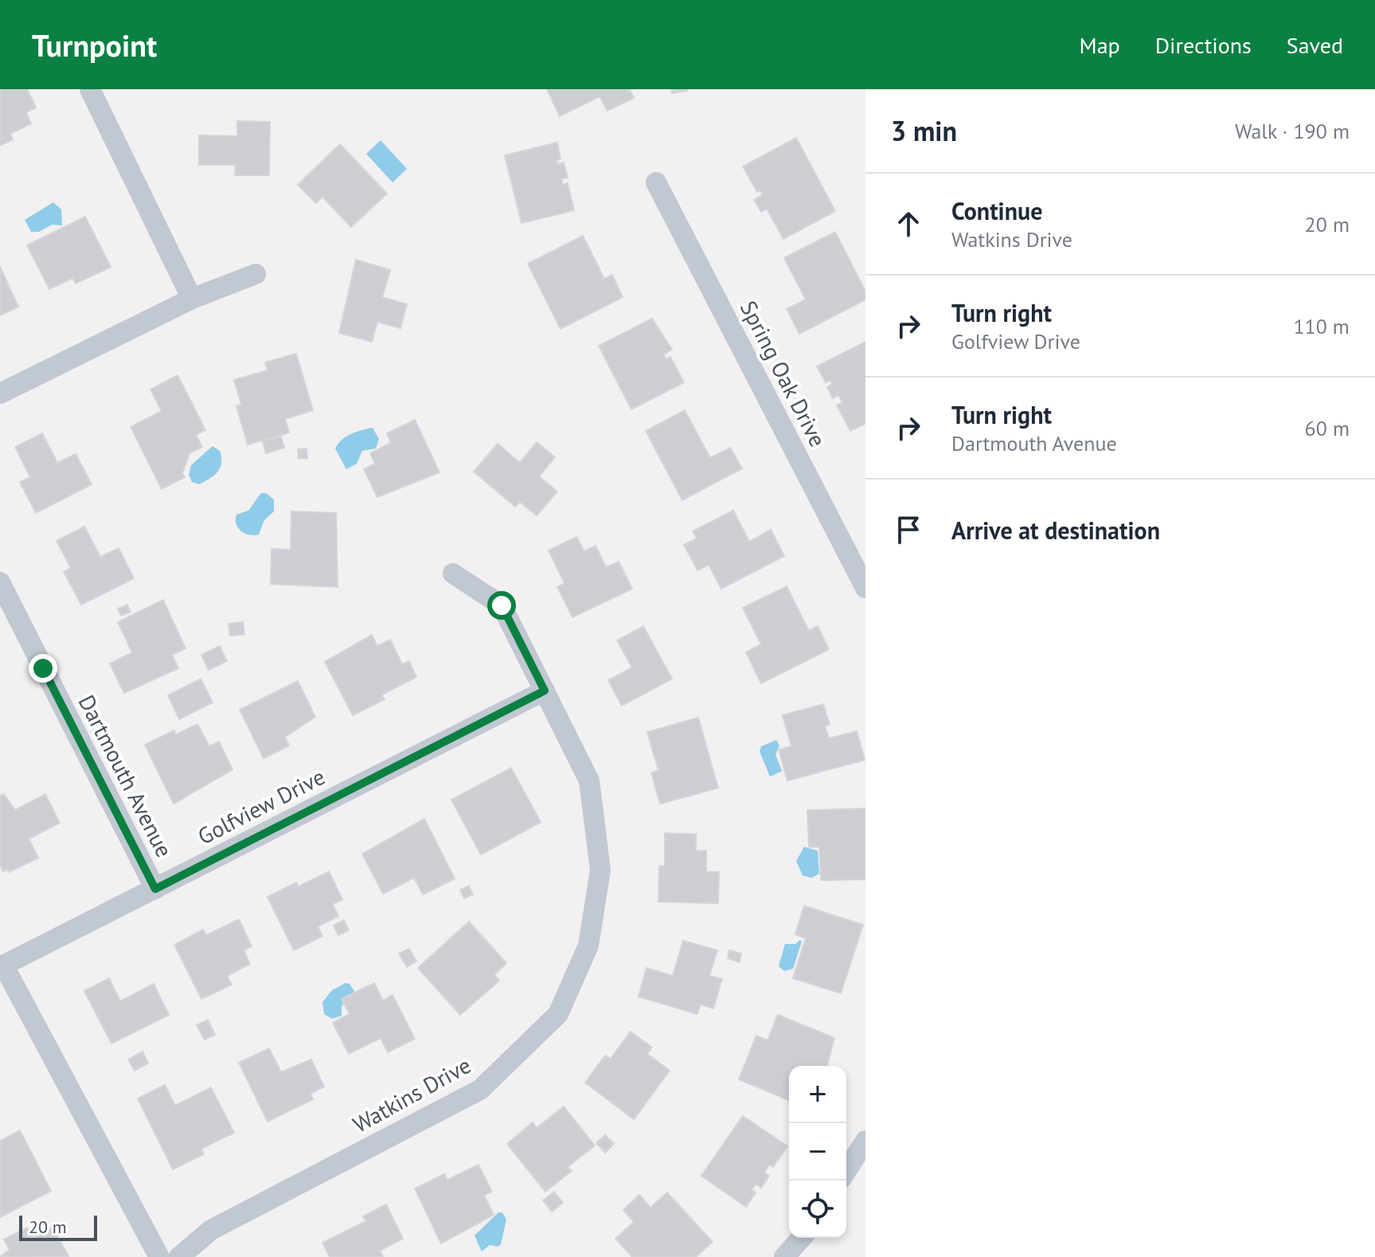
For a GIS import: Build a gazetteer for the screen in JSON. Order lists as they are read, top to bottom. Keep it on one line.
{"streets":{"street":["Spring Oak Drive","Dartmouth Avenue","Golfview Drive","Watkins Drive"]},"crossings":[["Dartmouth Avenue","Golfview Drive"],["Golfview Drive","Watkins Drive"]],"scale_bar":"20 m","page":{"header":"Turnpoint","nav":["Map","Directions","Saved"],"heading":["3 min","Walk · 190 m"],"list":[["Continue","Watkins Drive","20 m"],["Turn right","Golfview Drive","110 m"],["Turn right","Dartmouth Avenue","60 m"],"Arrive at destination"],"map_buttons":["+","−"],"scale":"20 m"}}
